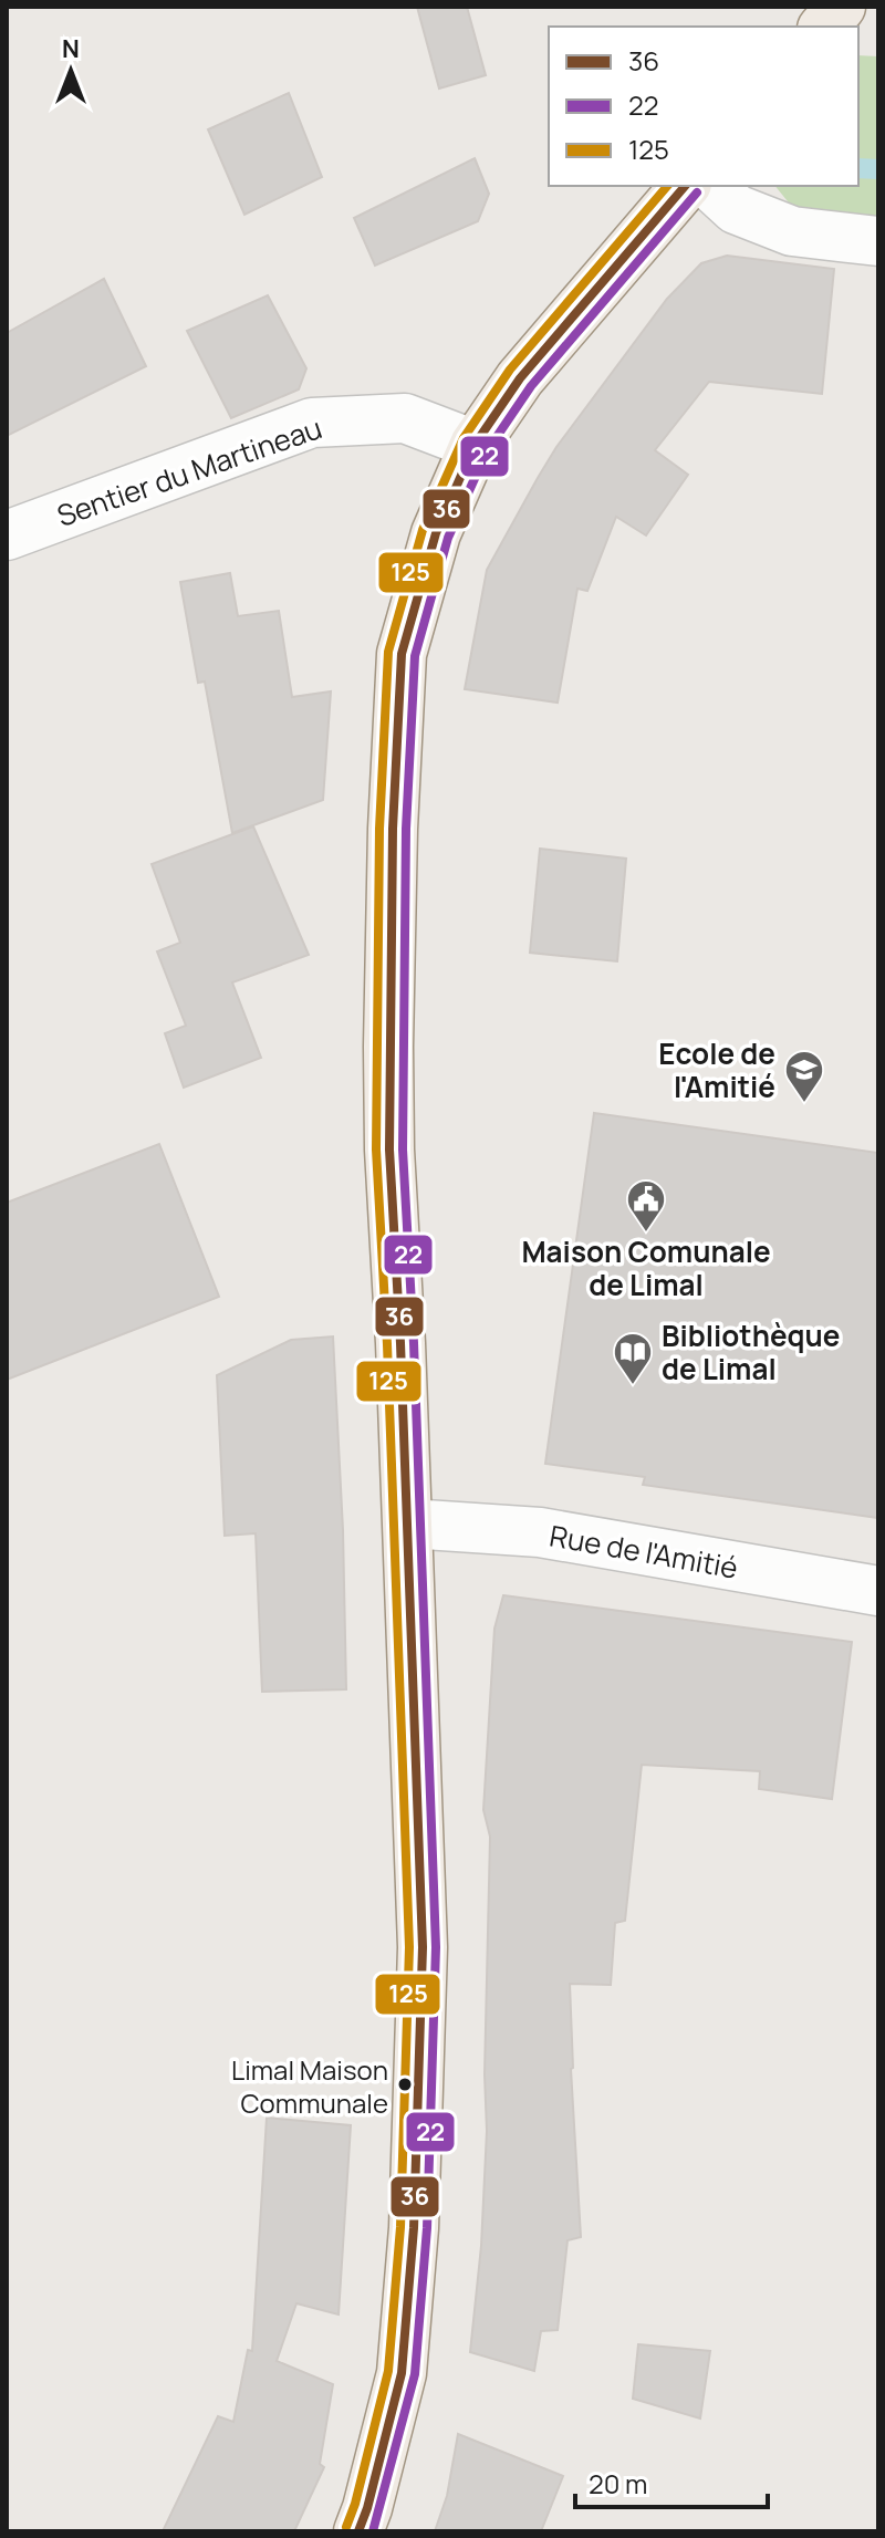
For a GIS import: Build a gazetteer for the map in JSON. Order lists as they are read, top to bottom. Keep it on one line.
{"streets":{"street":["Sentier du Martineau","Rue de l'Amitié"]},"places":{"school or university":["Ecole de l'Amitié"],"public building":["Maison Comunale de Limal"],"library":["Bibliothèque de Limal"],"other":["Limal Maison Communale"]},"lines":["transit line 36","transit line 125","transit line 22"],"legend":["36","22","125"],"scale_bar":"20 m","north":"top"}
